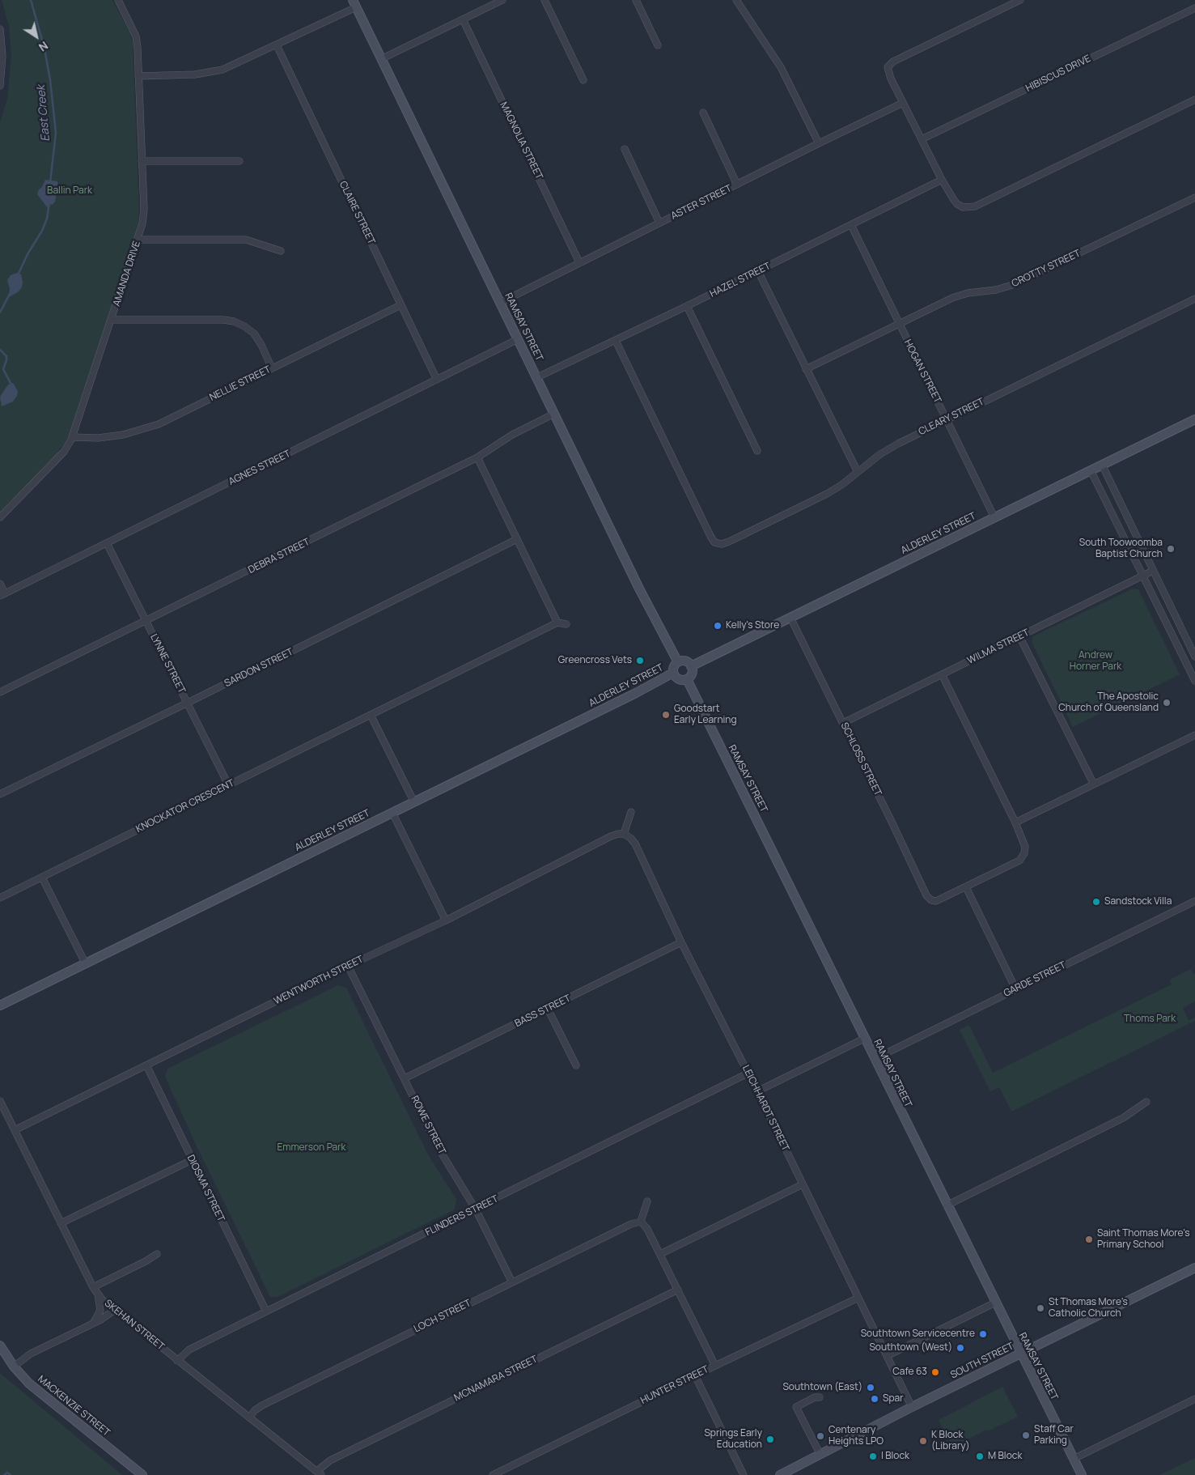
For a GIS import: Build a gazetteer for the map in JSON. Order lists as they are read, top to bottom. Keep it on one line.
{"streets":{"street":["HIBISCUS DRIVE","MAGNOLIA STREET","ASTER STREET","CLAIRE STREET","CROTTY STREET","AMANDA DRIVE","HAZEL STREET","RAMSAY STREET","HOGAN STREET","NELLIE STREET","CLEARY STREET","AGNES STREET","ALDERLEY STREET","DEBRA STREET","WILMA STREET","LYNNE STREET","SARDON STREET","SCHLOSS STREET","KNOCKATOR CRESCENT","GARDE STREET","WENTWORTH STREET","BASS STREET","LEICHHARDT STREET","ROWE STREET","DIOSMA STREET","FLINDERS STREET","LOCH STREET","SKEHAN STREET","SOUTH STREET","MCNAMARA STREET","HUNTER STREET","MACKENZIE STREET"]},"crossings":[["MAGNOLIA STREET","ASTER STREET"],["ASTER STREET","RAMSAY STREET"],["CLAIRE STREET","NELLIE STREET"],["CLAIRE STREET","AGNES STREET"],["CROTTY STREET","HOGAN STREET"],["AMANDA DRIVE","NELLIE STREET"],["HAZEL STREET","RAMSAY STREET"],["HAZEL STREET","HOGAN STREET"],["HAZEL STREET","CLEARY STREET"],["RAMSAY STREET","AGNES STREET"],["RAMSAY STREET","ALDERLEY STREET"],["RAMSAY STREET","DEBRA STREET"],["RAMSAY STREET","GARDE STREET"],["RAMSAY STREET","SOUTH STREET"],["HOGAN STREET","CLEARY STREET"],["HOGAN STREET","ALDERLEY STREET"],["AGNES STREET","LYNNE STREET"],["ALDERLEY STREET","SCHLOSS STREET"],["DEBRA STREET","LYNNE STREET"],["WILMA STREET","SCHLOSS STREET"],["LYNNE STREET","SARDON STREET"],["LYNNE STREET","KNOCKATOR CRESCENT"],["WENTWORTH STREET","LEICHHARDT STREET"],["WENTWORTH STREET","ROWE STREET"],["WENTWORTH STREET","DIOSMA STREET"],["WENTWORTH STREET","SKEHAN STREET"],["BASS STREET","LEICHHARDT STREET"],["BASS STREET","ROWE STREET"],["LEICHHARDT STREET","FLINDERS STREET"],["LEICHHARDT STREET","SOUTH STREET"],["LEICHHARDT STREET","HUNTER STREET"],["ROWE STREET","FLINDERS STREET"],["ROWE STREET","LOCH STREET"],["DIOSMA STREET","FLINDERS STREET"],["FLINDERS STREET","SKEHAN STREET"],["LOCH STREET","SKEHAN STREET"],["SKEHAN STREET","MCNAMARA STREET"]],"water":["East Creek"],"parks":["Ballin Park","Andrew Horner Park","Thoms Park","Emmerson Park"],"places":["South Toowoomba Baptist Church","Kelly's Store","Greencross Vets","The Apostolic Church of Queensland","Goodstart Early Learning","Sandstock Villa","Saint Thomas More's Primary School","St Thomas More's Catholic Church","Southtown Servicecentre","Southtown (West)","Cafe 63","Southtown (East)","Spar","Staff Car Parking","Centenary Heights LPO","Springs Early Education","K Block (Library)","I Block","M Block"],"north":"bottom right"}
